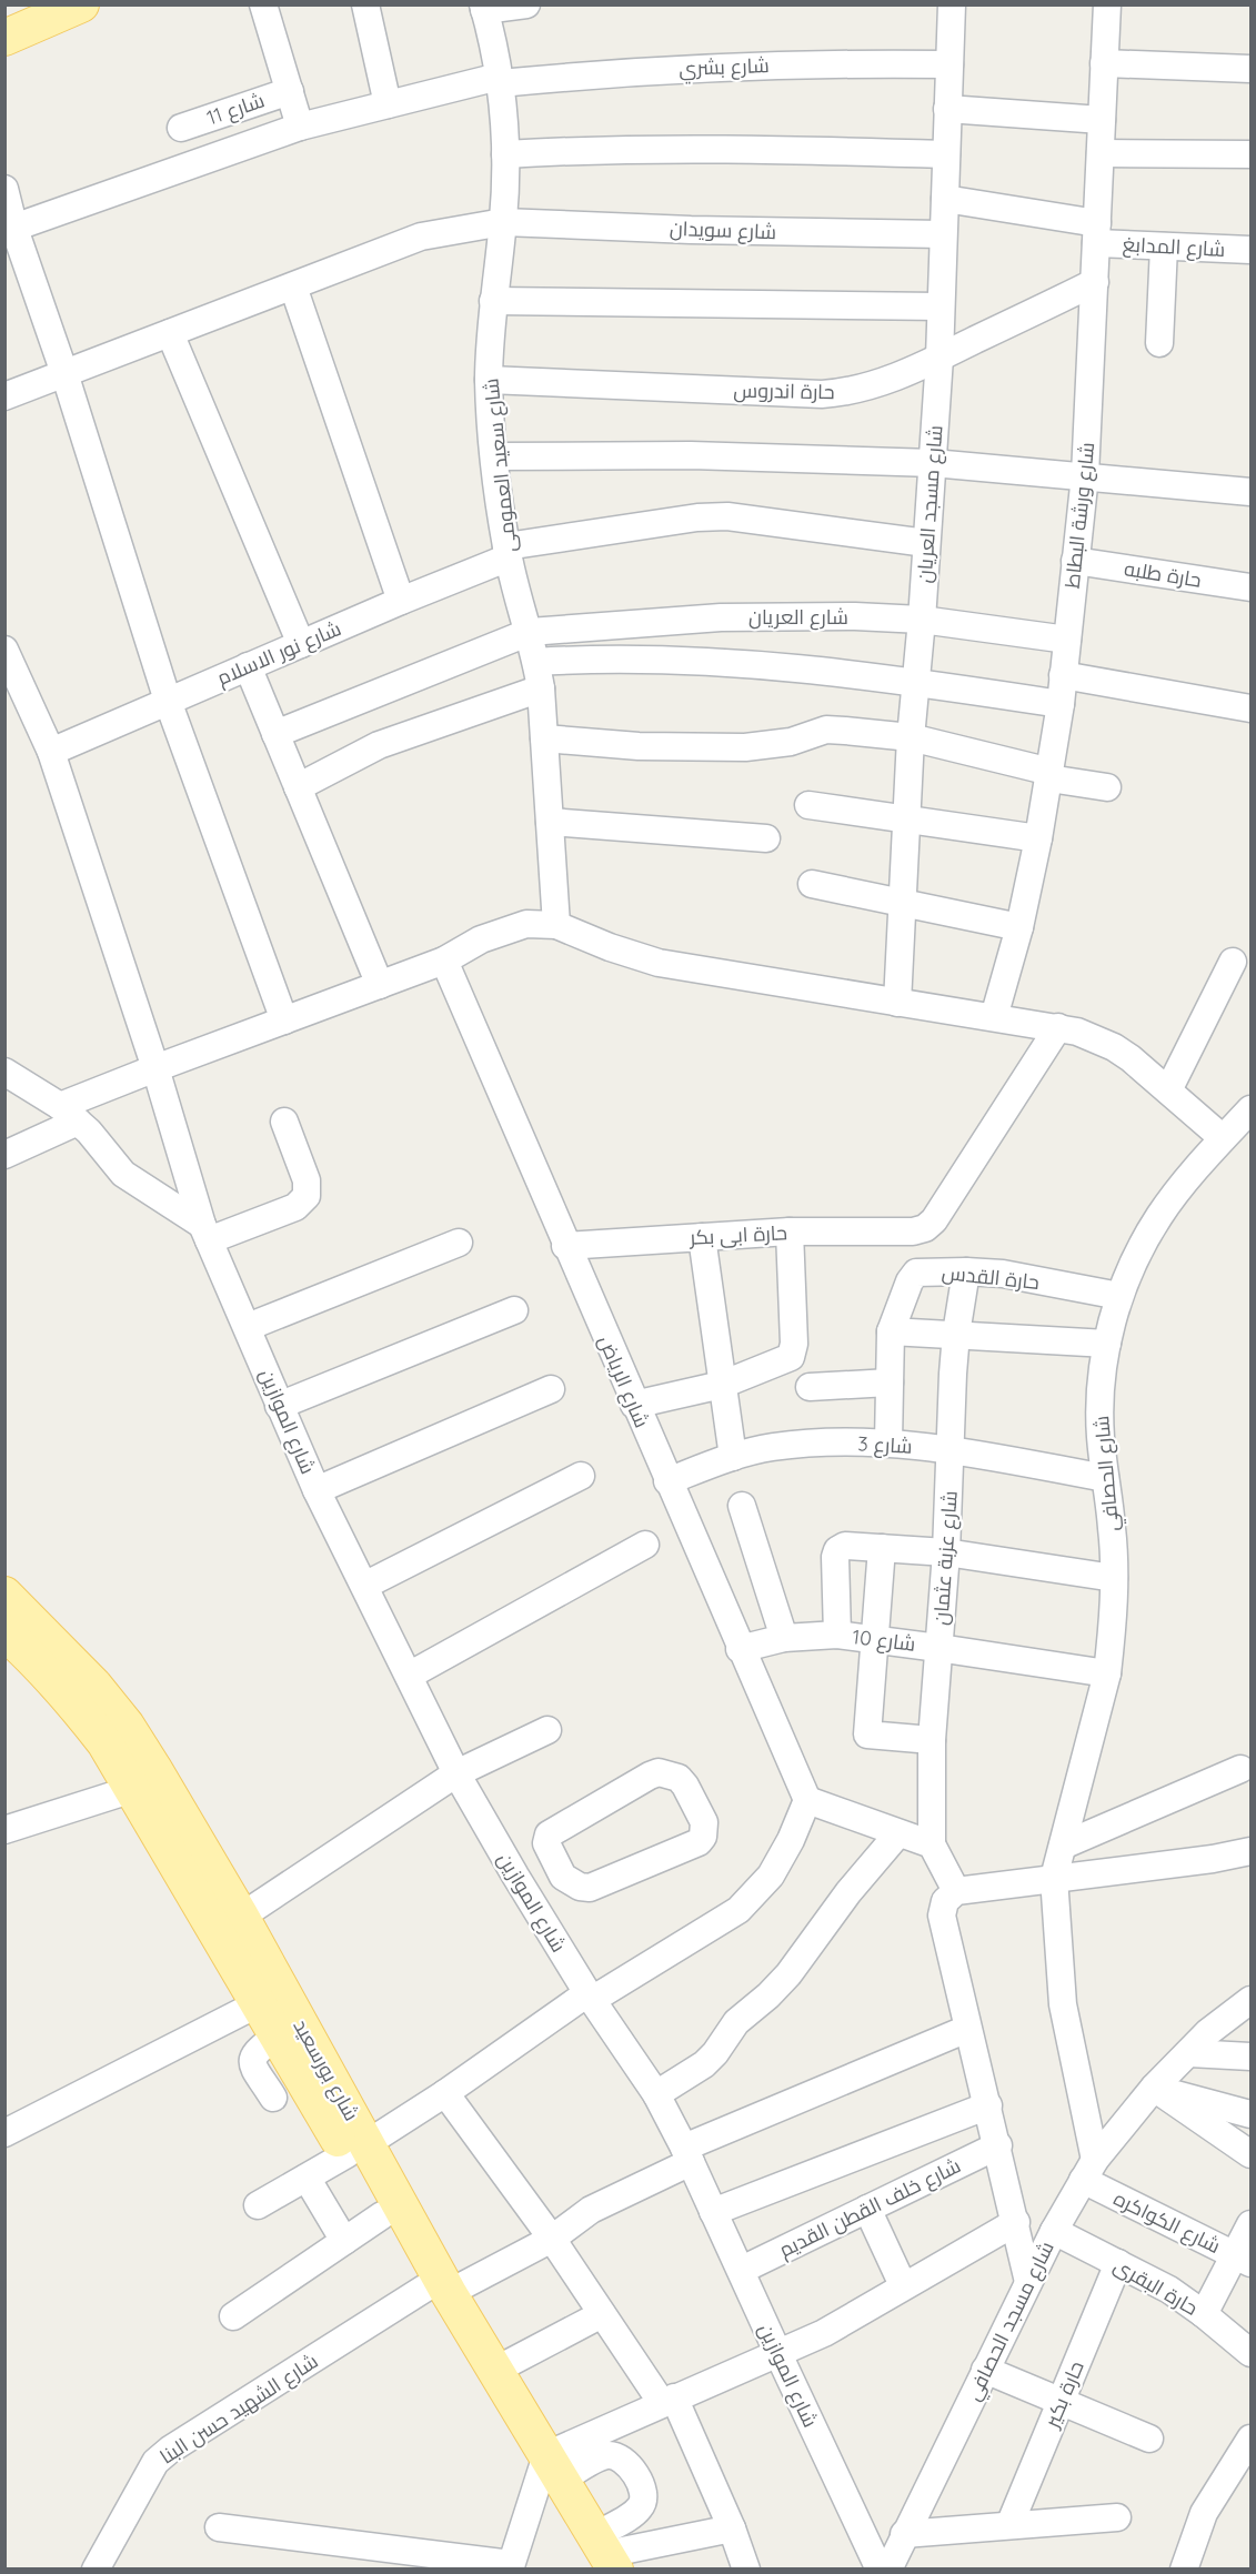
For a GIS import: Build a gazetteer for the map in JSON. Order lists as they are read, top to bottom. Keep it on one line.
{"streets":{"main road":["شارع بورسعيد"],"street":["شارع بشري","شارع 11","شارع سويدان","شارع المدابغ","حارة اندروس","شارع سعيد العمومى","شارع مسجد العريان","شارع ورشة البطاط","حارة طلبه","شارع العريان","شارع نور الاسلام","حارة ابى بكر","حارة القدس","شارع الرياض","شارع الموازين","شارع 3","شارع الحصافي","شارع عزبة عثمان","شارع 10","شارع خلف القطن القديم","شارع الكواكره","حارة البقرى","شارع مسجد الحصافي","حارة بكير","شارع الشهيد حسن البنا"]},"crossings":[["شارع بشري","شارع سعيد العمومى"],["شارع بشري","شارع مسجد العريان"],["شارع سويدان","شارع سعيد العمومى"],["شارع سويدان","شارع مسجد العريان"],["شارع المدابغ","شارع مسجد العريان"],["شارع المدابغ","شارع ورشة البطاط"],["حارة اندروس","شارع سعيد العمومى"],["حارة اندروس","شارع مسجد العريان"],["حارة اندروس","شارع ورشة البطاط"],["شارع سعيد العمومى","شارع العريان"],["شارع سعيد العمومى","شارع نور الاسلام"],["شارع مسجد العريان","شارع العريان"],["شارع مسجد العريان","شارع نور الاسلام"],["شارع ورشة البطاط","حارة طلبه"],["شارع ورشة البطاط","شارع العريان"],["شارع نور الاسلام","شارع الموازين"],["حارة ابى بكر","شارع الرياض"],["حارة القدس","شارع 3"],["حارة القدس","شارع الحصافي"],["حارة القدس","شارع عزبة عثمان"],["شارع الرياض","شارع 3"],["شارع الرياض","شارع 10"],["شارع الموازين","شارع خلف القطن القديم"],["شارع الموازين","شارع الشهيد حسن البنا"],["شارع 3","شارع الحصافي"],["شارع 3","شارع عزبة عثمان"],["شارع الحصافي","شارع 10"],["شارع الحصافي","شارع الكواكره"],["شارع الحصافي","شارع مسجد الحصافي"],["شارع عزبة عثمان","شارع 10"],["شارع بورسعيد","شارع الشهيد حسن البنا"],["شارع الكواكره","شارع مسجد الحصافي"],["حارة البقرى","شارع مسجد الحصافي"],["حارة البقرى","حارة بكير"]]}
